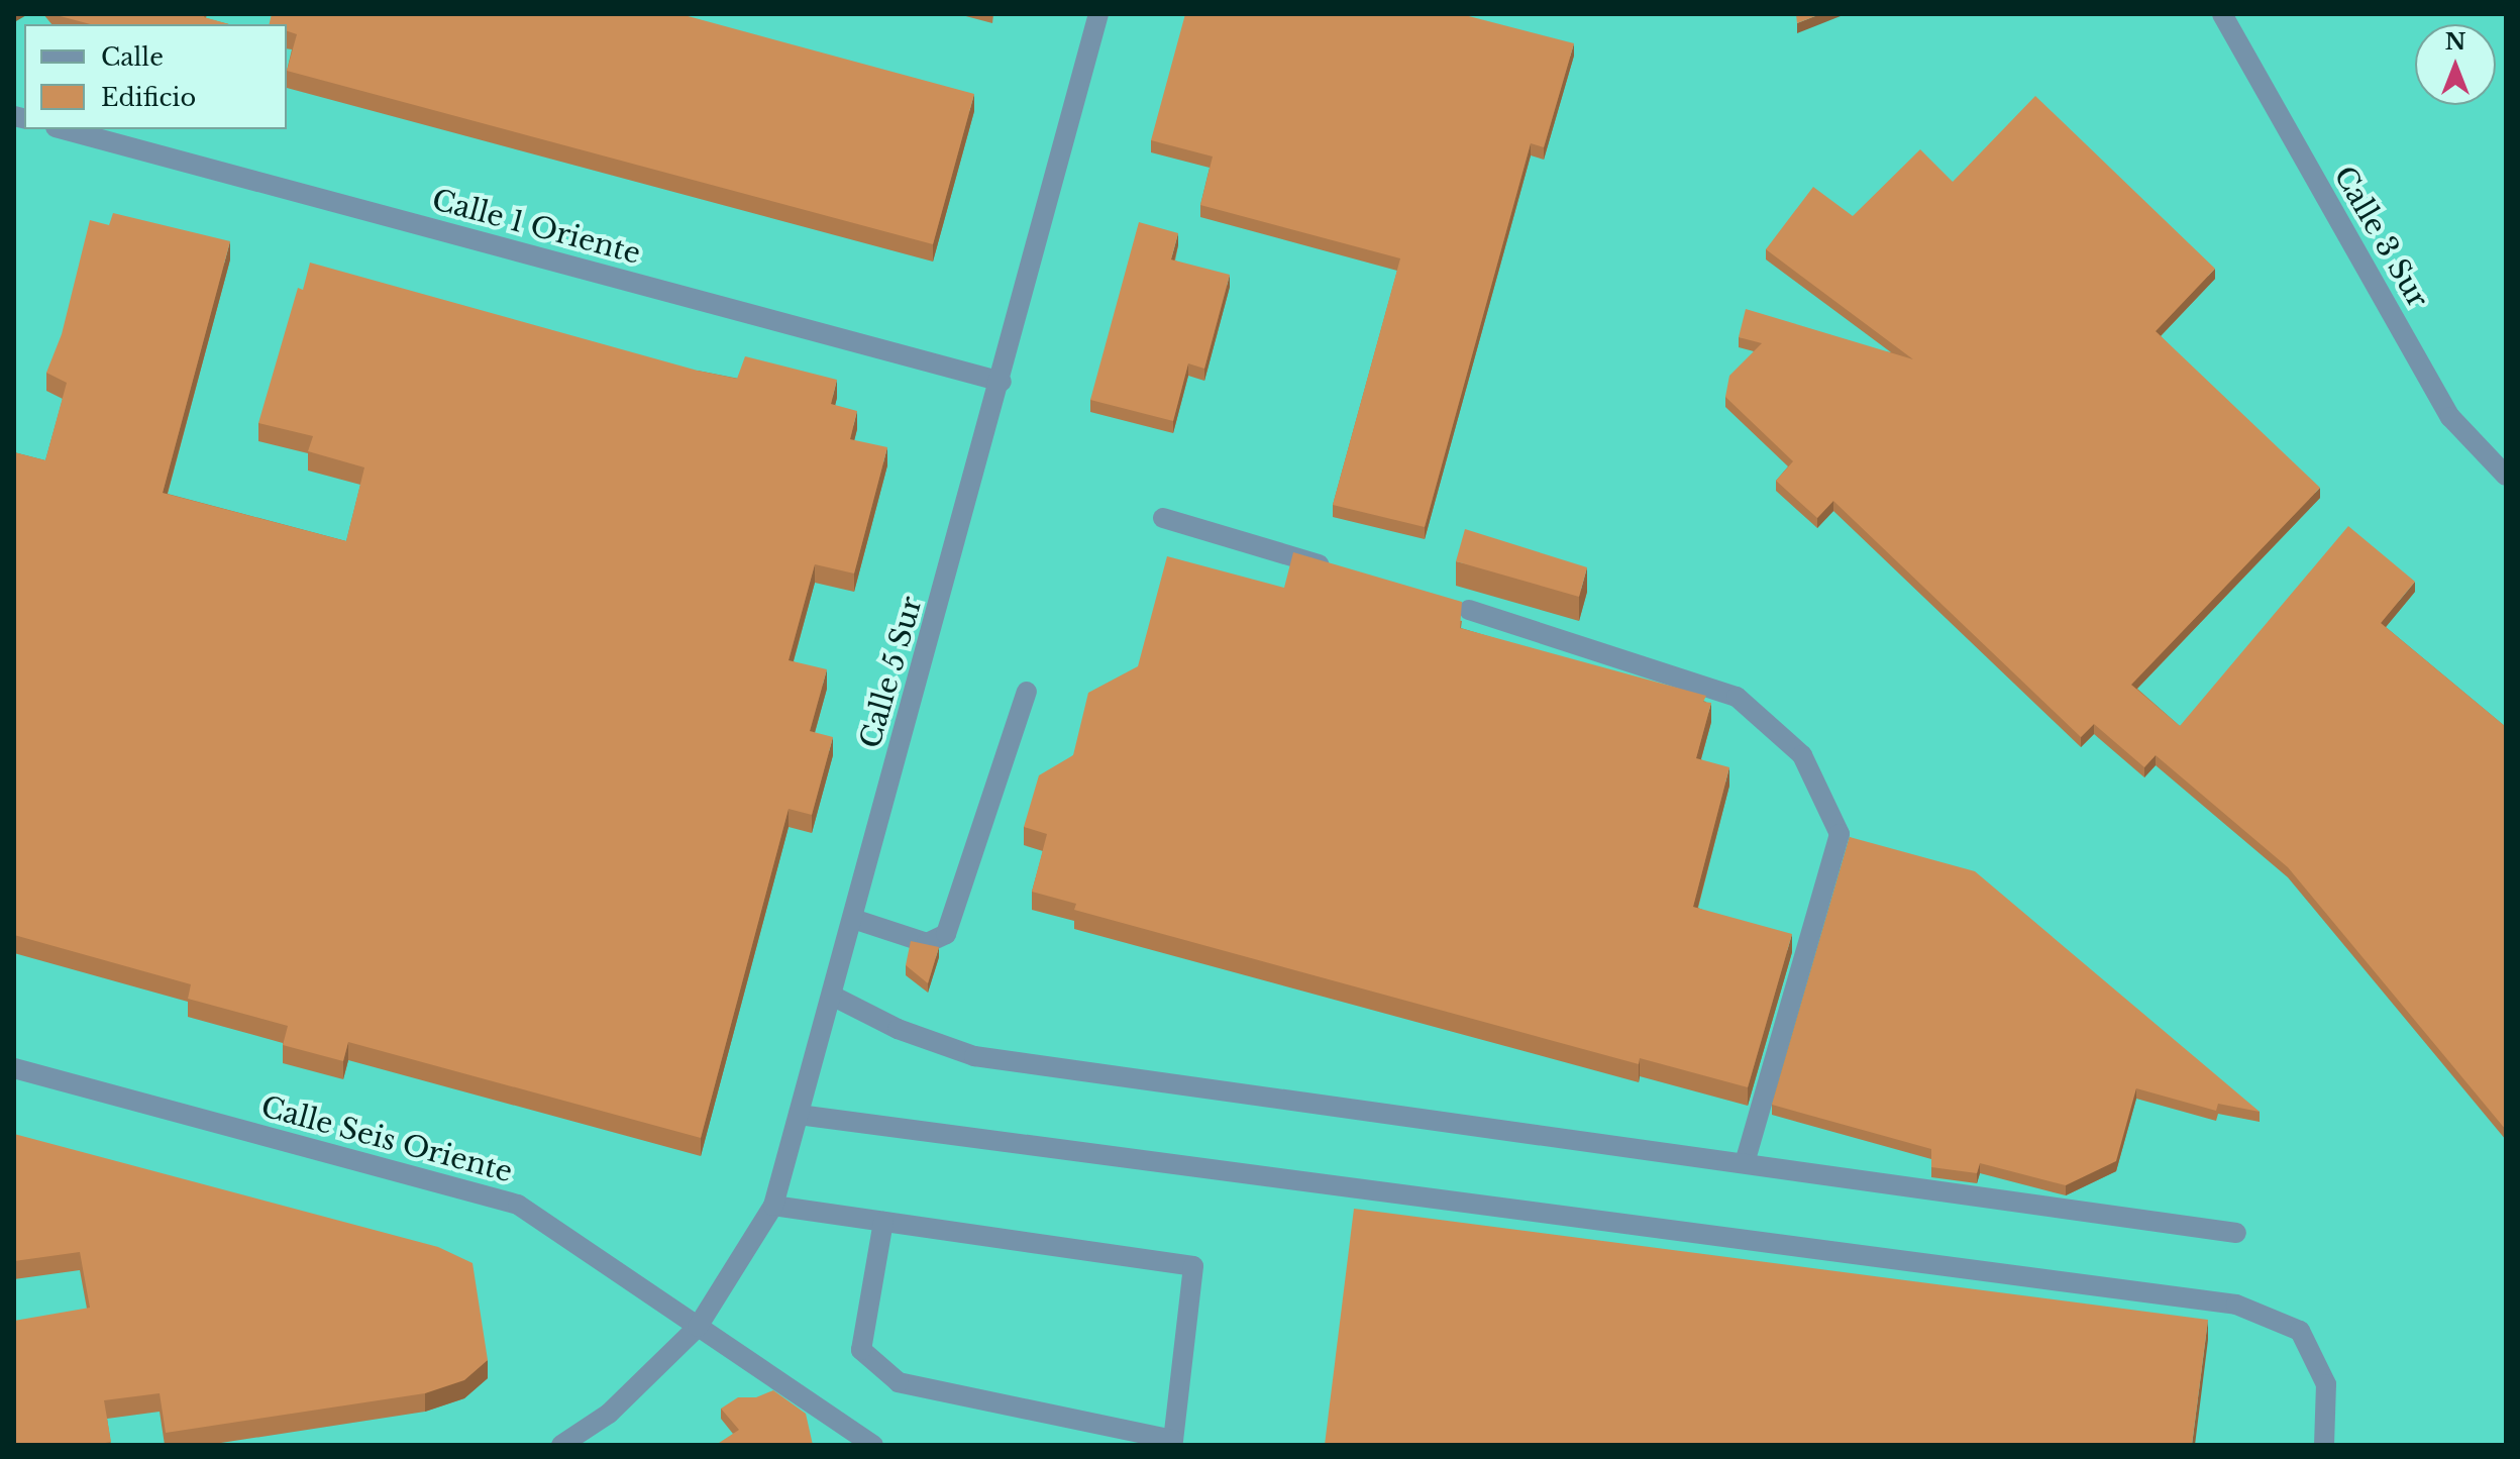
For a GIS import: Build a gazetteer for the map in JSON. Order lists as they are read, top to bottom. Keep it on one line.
{"streets":{"street":["Calle 1 Oriente","Calle 3 Sur","Calle 5 Sur","Calle Seis Oriente"]},"crossings":[["Calle 1 Oriente","Calle 5 Sur"],["Calle 5 Sur","Calle Seis Oriente"]],"legend":["Calle","Edificio"],"north":"top"}
